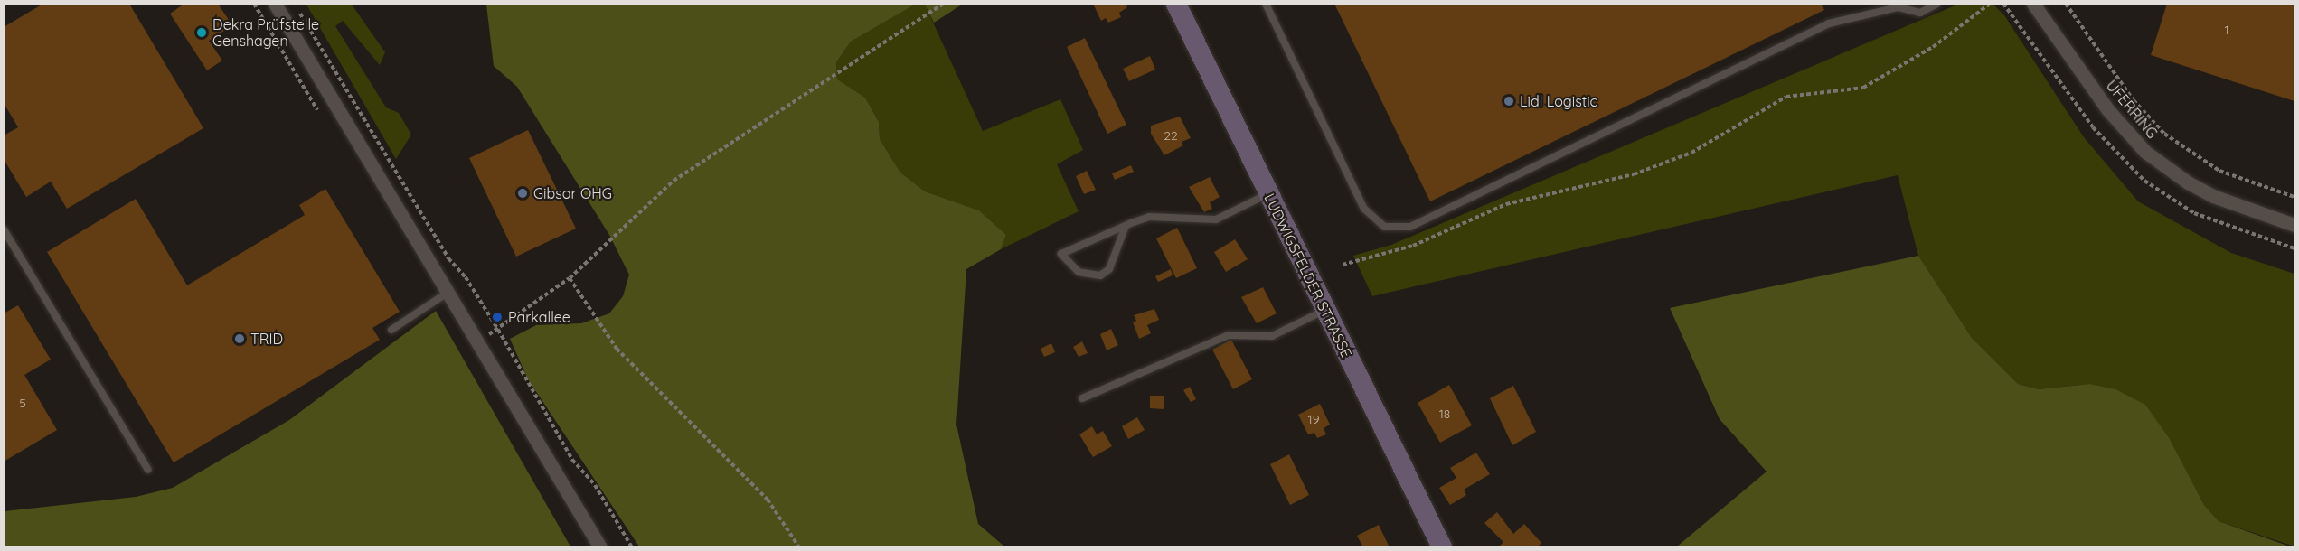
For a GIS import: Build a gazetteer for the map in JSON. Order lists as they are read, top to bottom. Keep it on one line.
{"streets":{"street":["UFERRING","LUDWIGSFELDER STRASSE"]},"places":["Dekra Prüfstelle Genshagen","Lidl Logistic","Gibsor OHG","Parkallee","TRID"],"house_numbers":["1","22","5","18","19"]}
